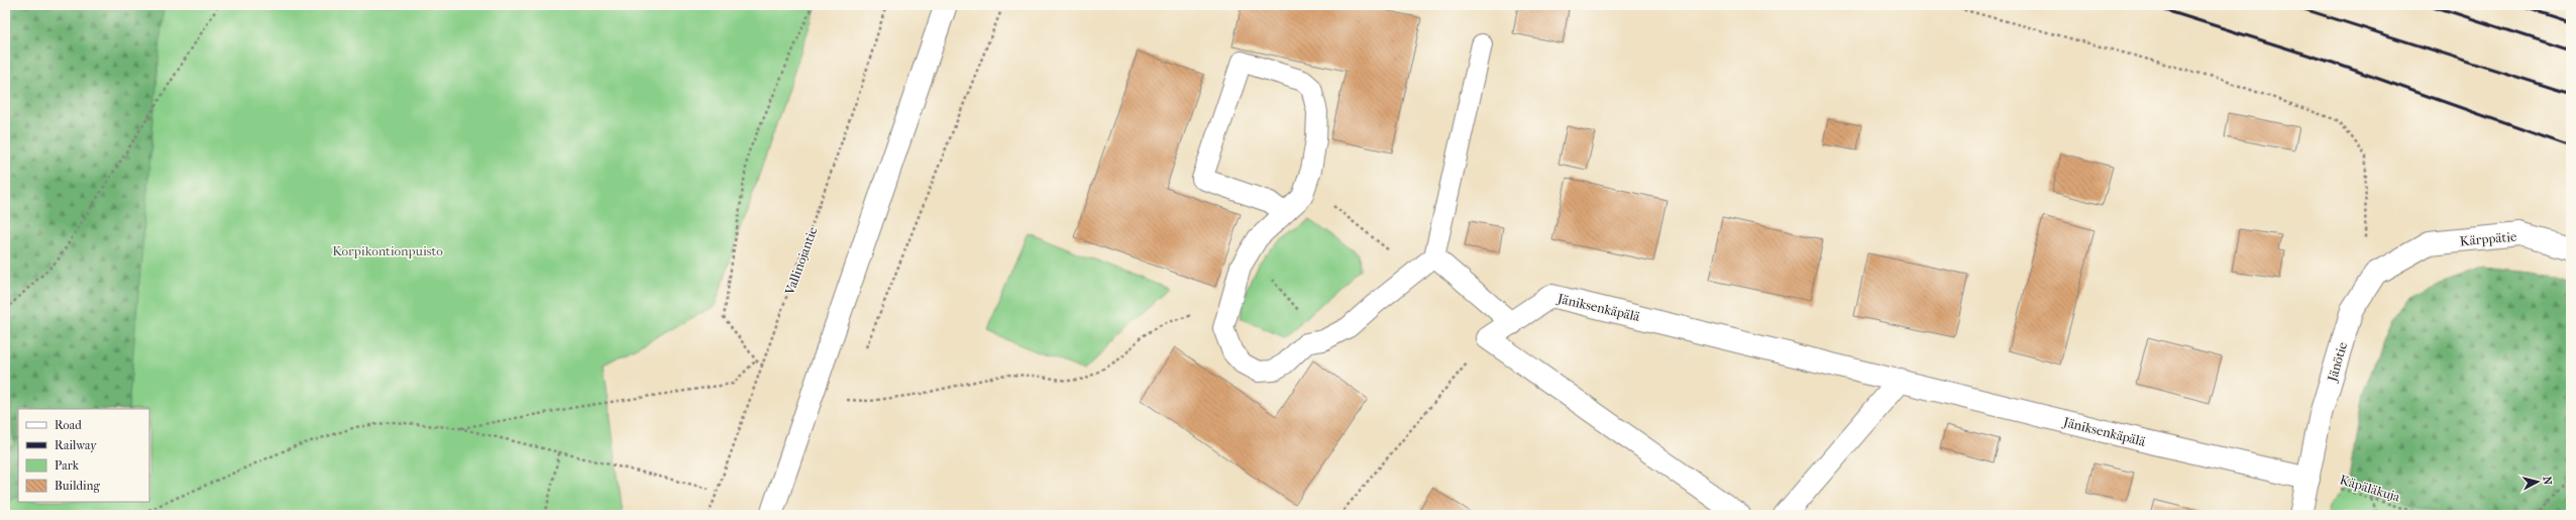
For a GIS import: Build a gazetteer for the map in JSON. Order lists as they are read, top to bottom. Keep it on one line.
{"streets":{"street":["Kärppätie","Jäniksenkäpälä","Jänötie"],"path":["Vallinojantie","Käpäläkuja"]},"crossings":[["Kärppätie","Jänötie"],["Jäniksenkäpälä","Jänötie"],["Jäniksenkäpälä","Käpäläkuja"],["Jänötie","Käpäläkuja"]],"parks":["Korpikontionpuisto"],"legend":["Road","Railway","Park","Building"],"north":"right"}
